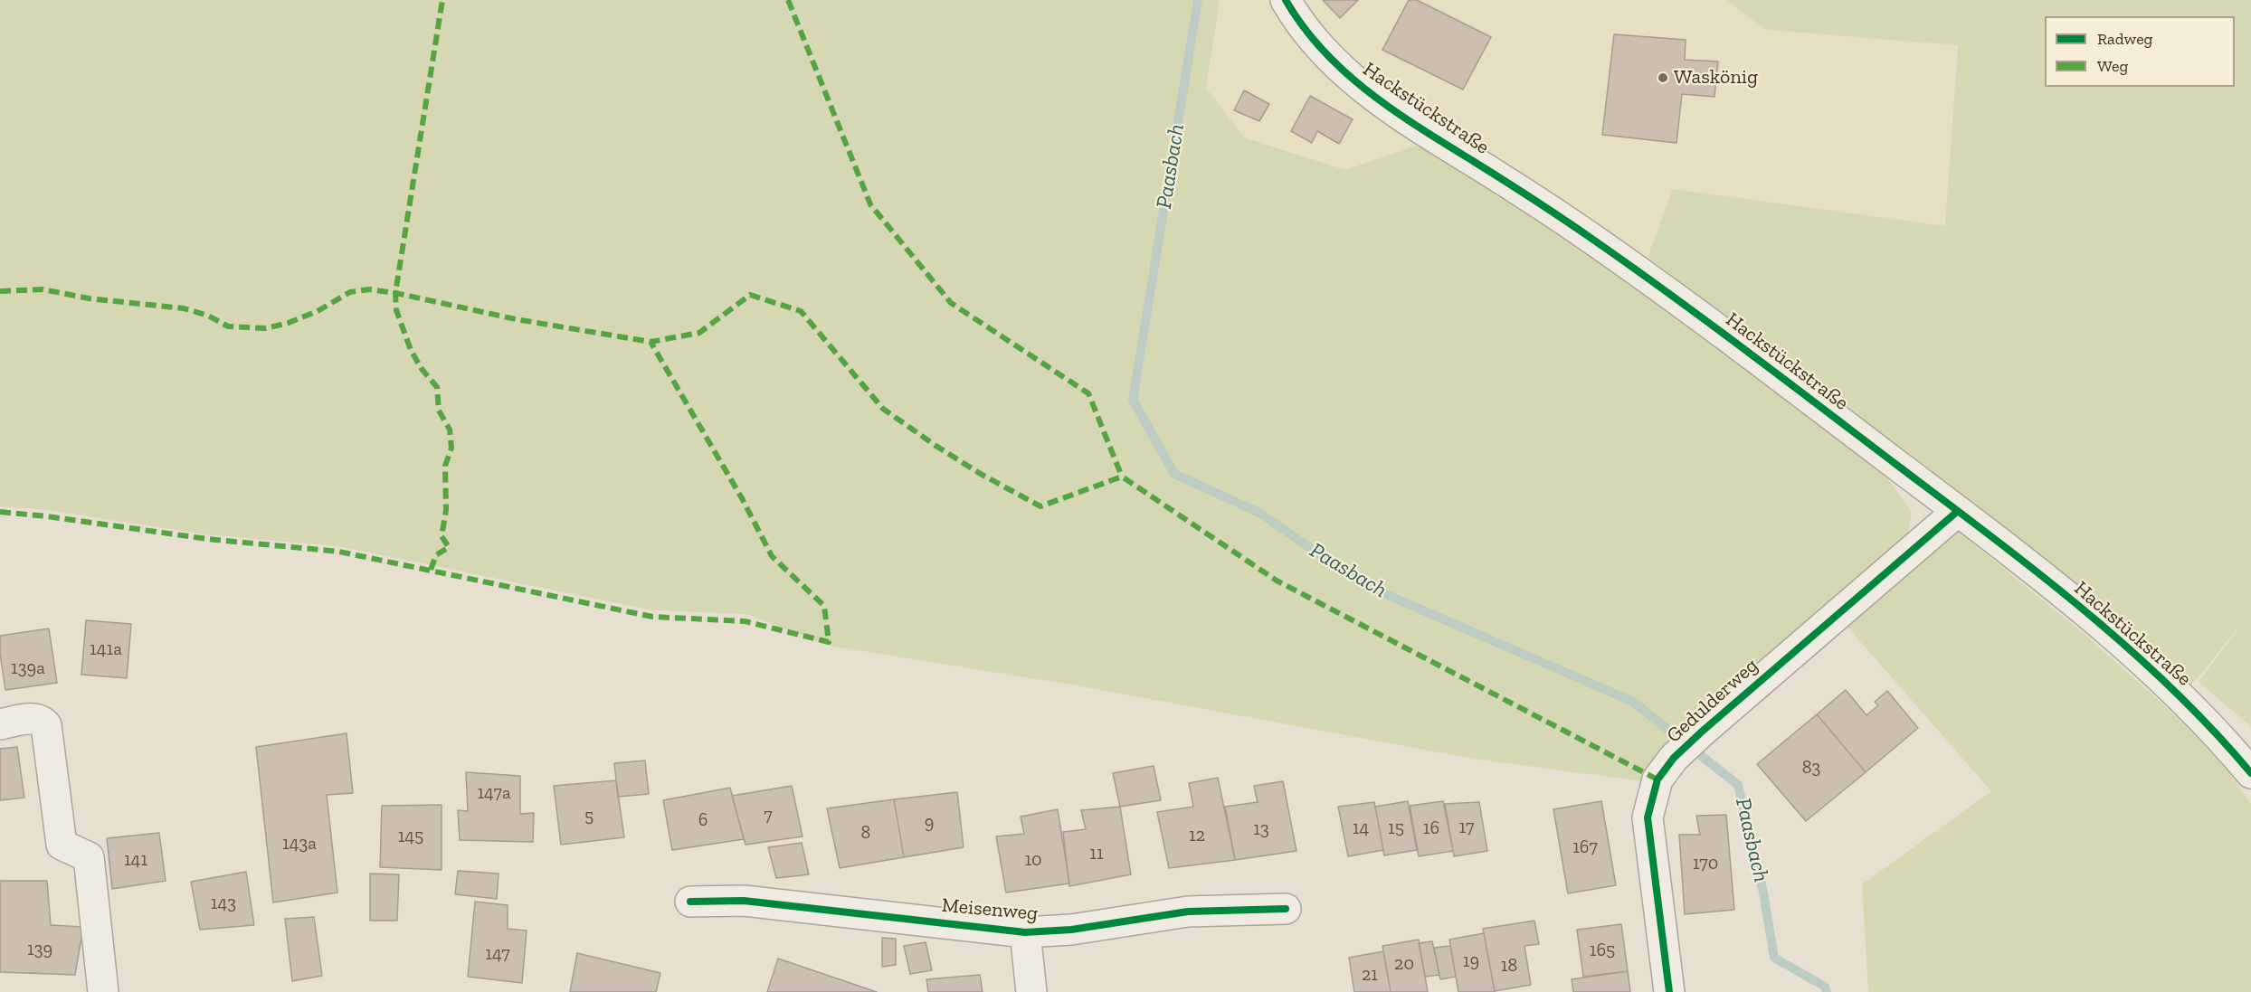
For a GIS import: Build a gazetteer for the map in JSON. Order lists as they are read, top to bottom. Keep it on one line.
{"streets":{"street":["Hackstückstraße","Gedulderweg","Meisenweg"]},"crossings":[["Hackstückstraße","Gedulderweg"]],"water":["Paasbach"],"places":["Waskönig"],"house_numbers":["141a","139a","83","147a","7","5","6","9","17","14","15","16","13","8","12","145","143a","167","11","141","10","170","143","139","165","147","19","20","18","21"],"legend":["Radweg","Weg"]}
